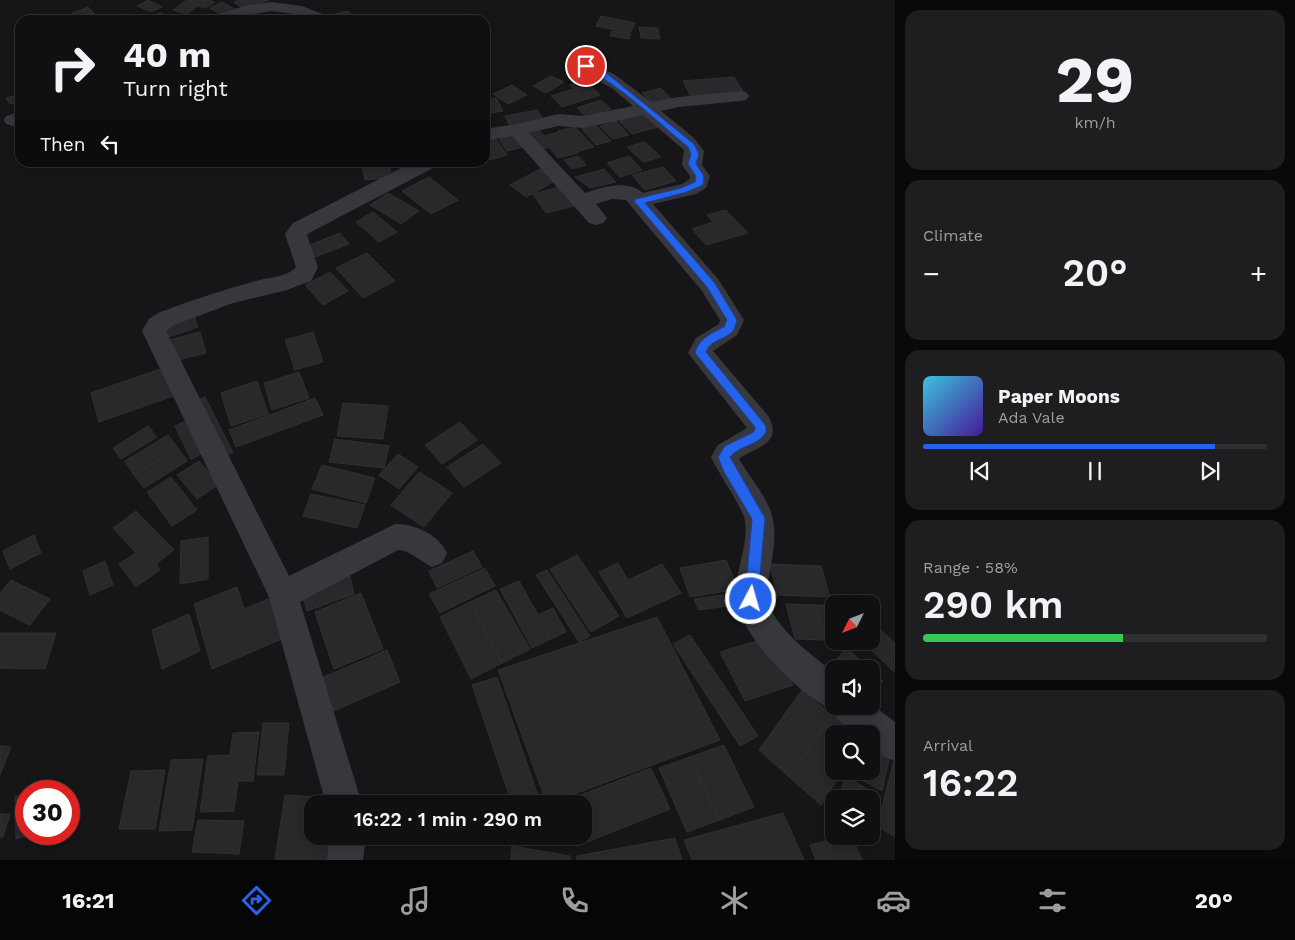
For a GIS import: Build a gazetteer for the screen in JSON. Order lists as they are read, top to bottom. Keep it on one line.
{"north":"bottom left","page":{"tile":[["29","km/h"],"Climate",["Range · 58%","290 km"],["Arrival","16:22"]],"turn":["40 m","Turn right"],"then":"Then","heat":["−","20°","+"],"song":["Paper Moons","Ada Vale"],"limit":"30","trip":"16:22 · 1 min · 290 m","tabs":["16:21","20°"]}}
